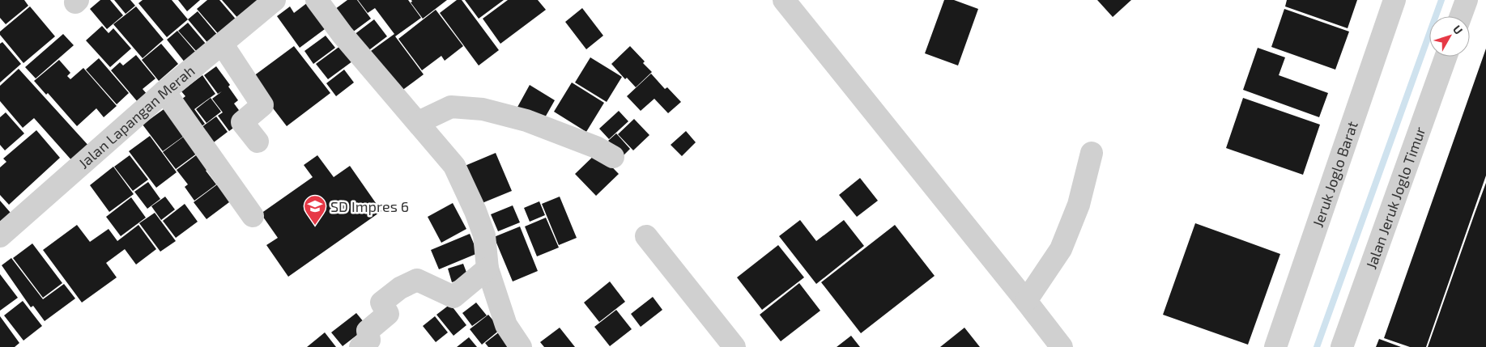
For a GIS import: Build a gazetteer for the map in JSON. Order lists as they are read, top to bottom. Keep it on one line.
{"streets":{"street":["Jalan Lapangan Merah","Jeruk Joglo Barat","Jalan Jeruk Joglo Timur"]},"places":{"school or university":["SD Impres 6"]},"north":"top right"}
